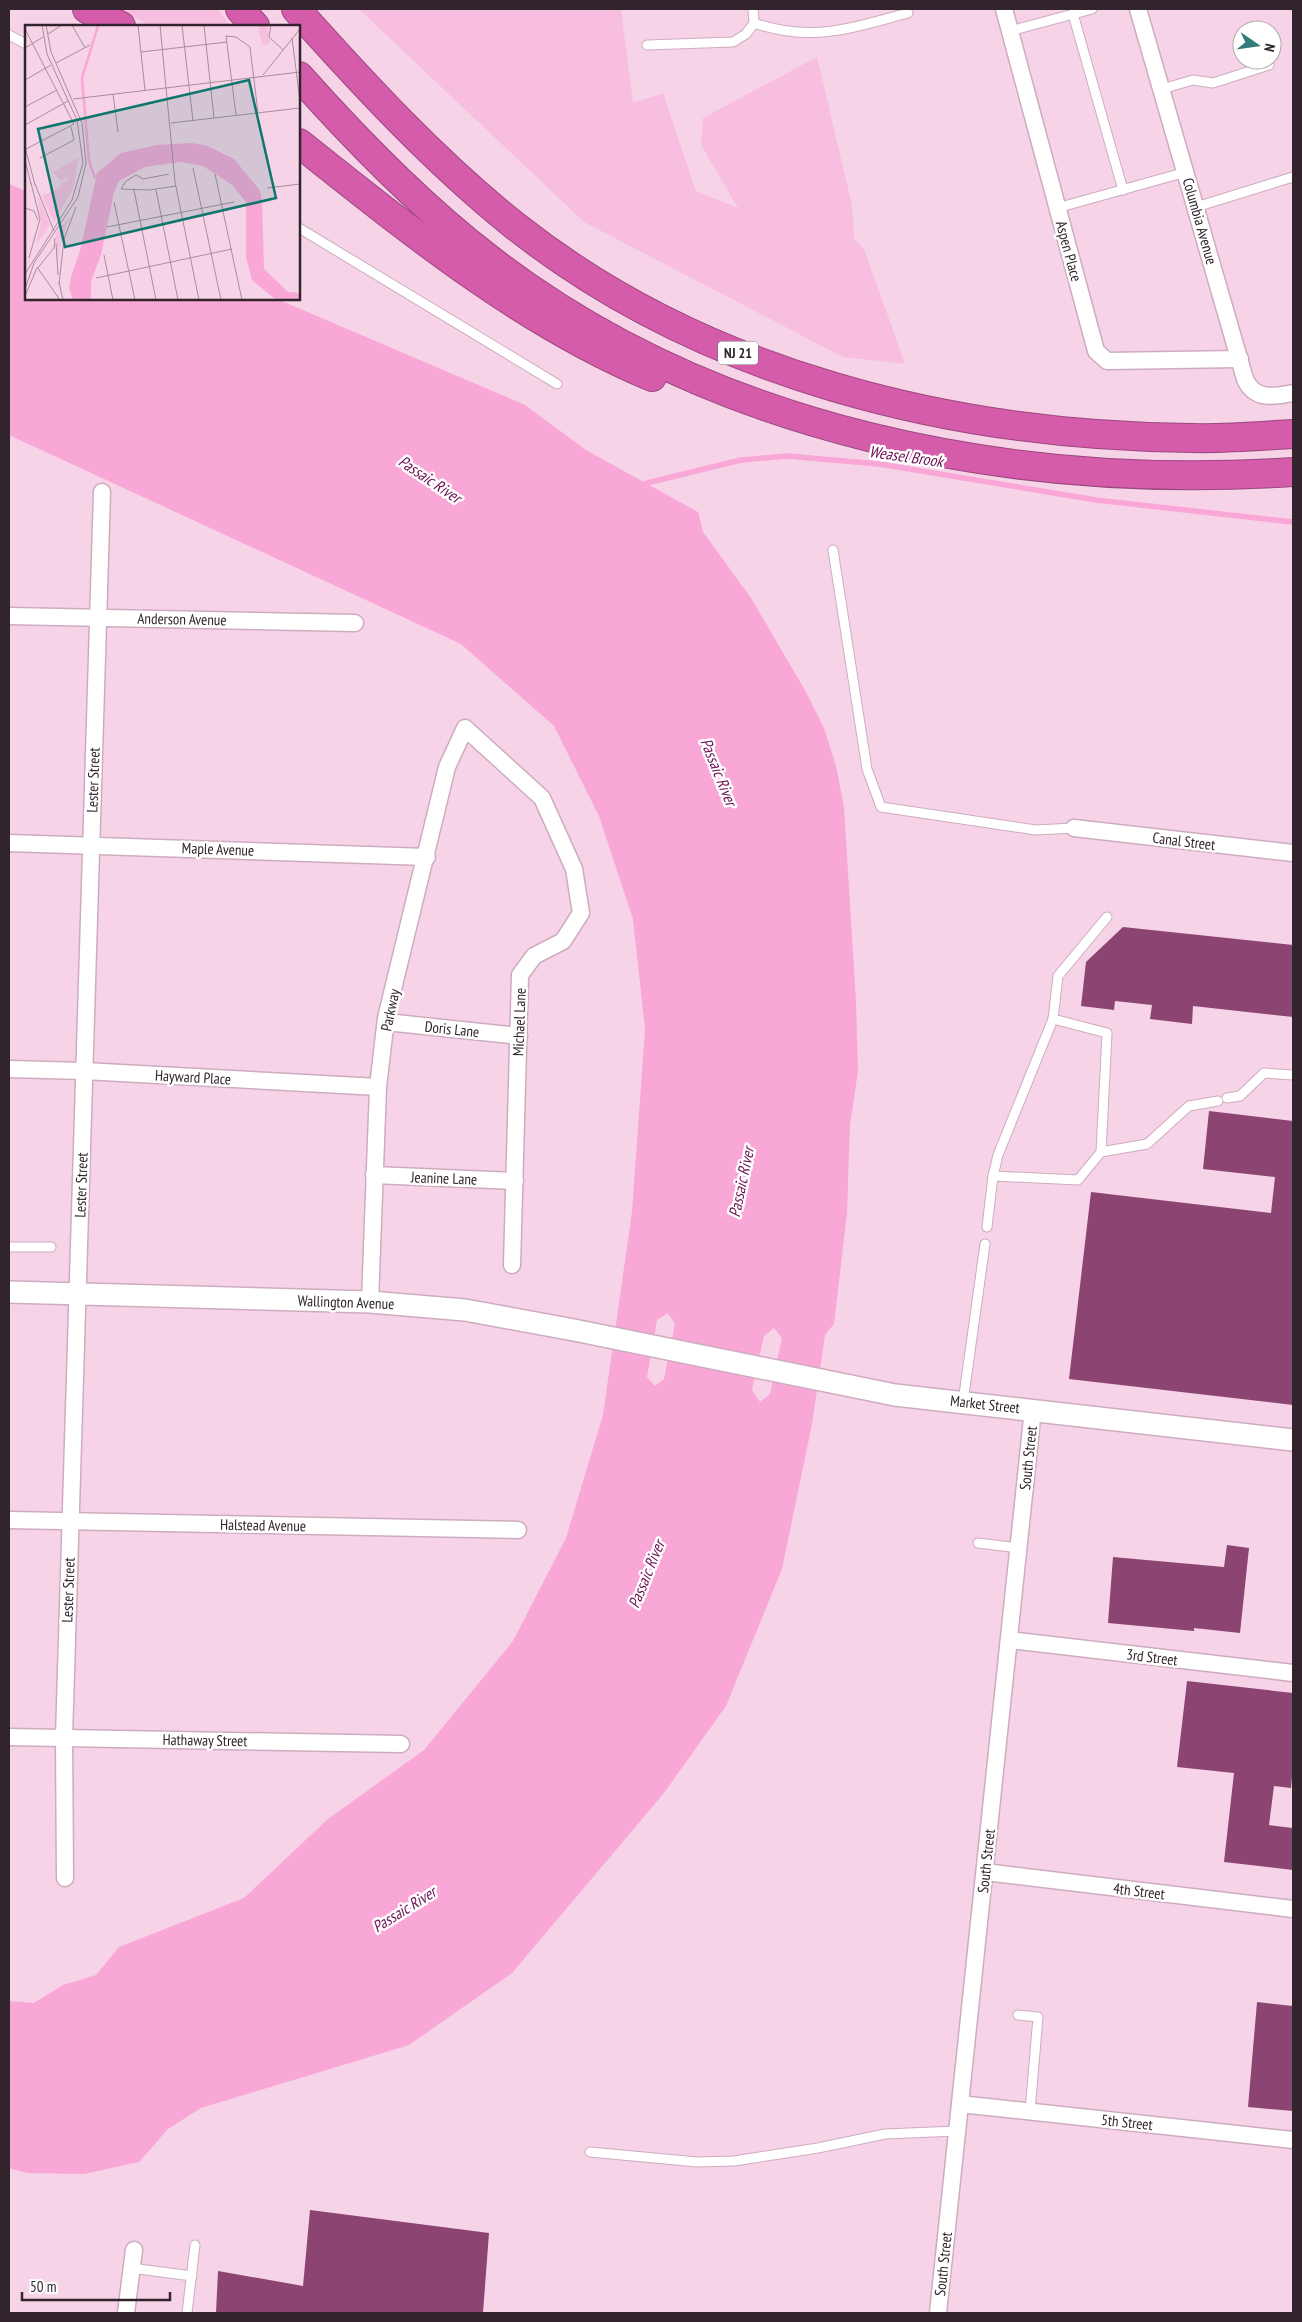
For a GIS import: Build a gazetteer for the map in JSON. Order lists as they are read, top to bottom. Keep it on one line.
{"streets":{"highway":["NJ 21"],"street":["Columbia Avenue","Aspen Place","Anderson Avenue","Lester Street","Canal Street","Maple Avenue","Parkway","Michael Lane","Doris Lane","Hayward Place","Jeanine Lane","Wallington Avenue","Market Street","South Street","Halstead Avenue","3rd Street","Hathaway Street","4th Street","5th Street"]},"crossings":[["Columbia Avenue","Aspen Place"],["Anderson Avenue","Lester Street"],["Lester Street","Maple Avenue"],["Lester Street","Hayward Place"],["Lester Street","Wallington Avenue"],["Lester Street","Halstead Avenue"],["Lester Street","Hathaway Street"],["Maple Avenue","Parkway"],["Parkway","Michael Lane"],["Parkway","Doris Lane"],["Parkway","Hayward Place"],["Parkway","Jeanine Lane"],["Parkway","Wallington Avenue"],["Michael Lane","Doris Lane"],["Michael Lane","Jeanine Lane"],["Wallington Avenue","Market Street"],["Market Street","South Street"],["South Street","3rd Street"],["South Street","4th Street"],["South Street","5th Street"]],"water":["Weasel Brook","Passaic River"],"scale_bar":"50 m","north":"right"}
